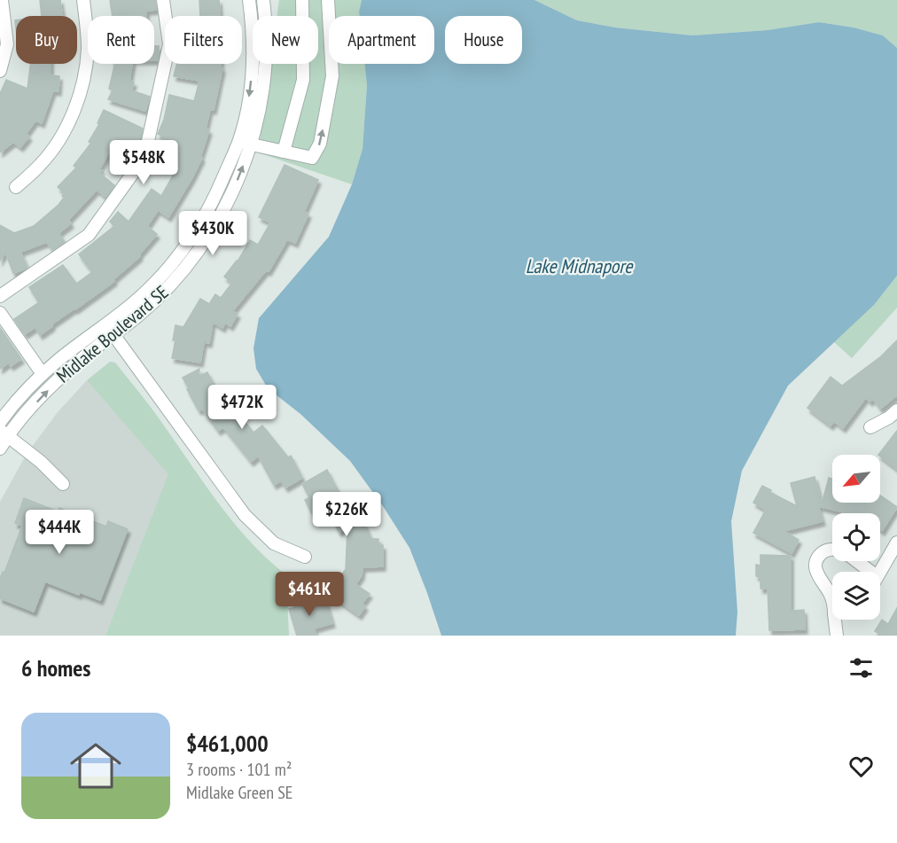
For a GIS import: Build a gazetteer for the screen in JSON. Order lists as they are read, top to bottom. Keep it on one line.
{"streets":{"street":["Midlake Boulevard SE"]},"water":["Lake Midnapore"],"north":"bottom left","page":{"chip":["Buy","Rent","Filters","New","Apartment","House"],"price":["$548K","$430K","$472K","$226K","$444K","$461K"],"heading":"6 homes","list":[{"name":"$461,000","note":"3 rooms · 101 m² · Midlake Green SE"}]}}
